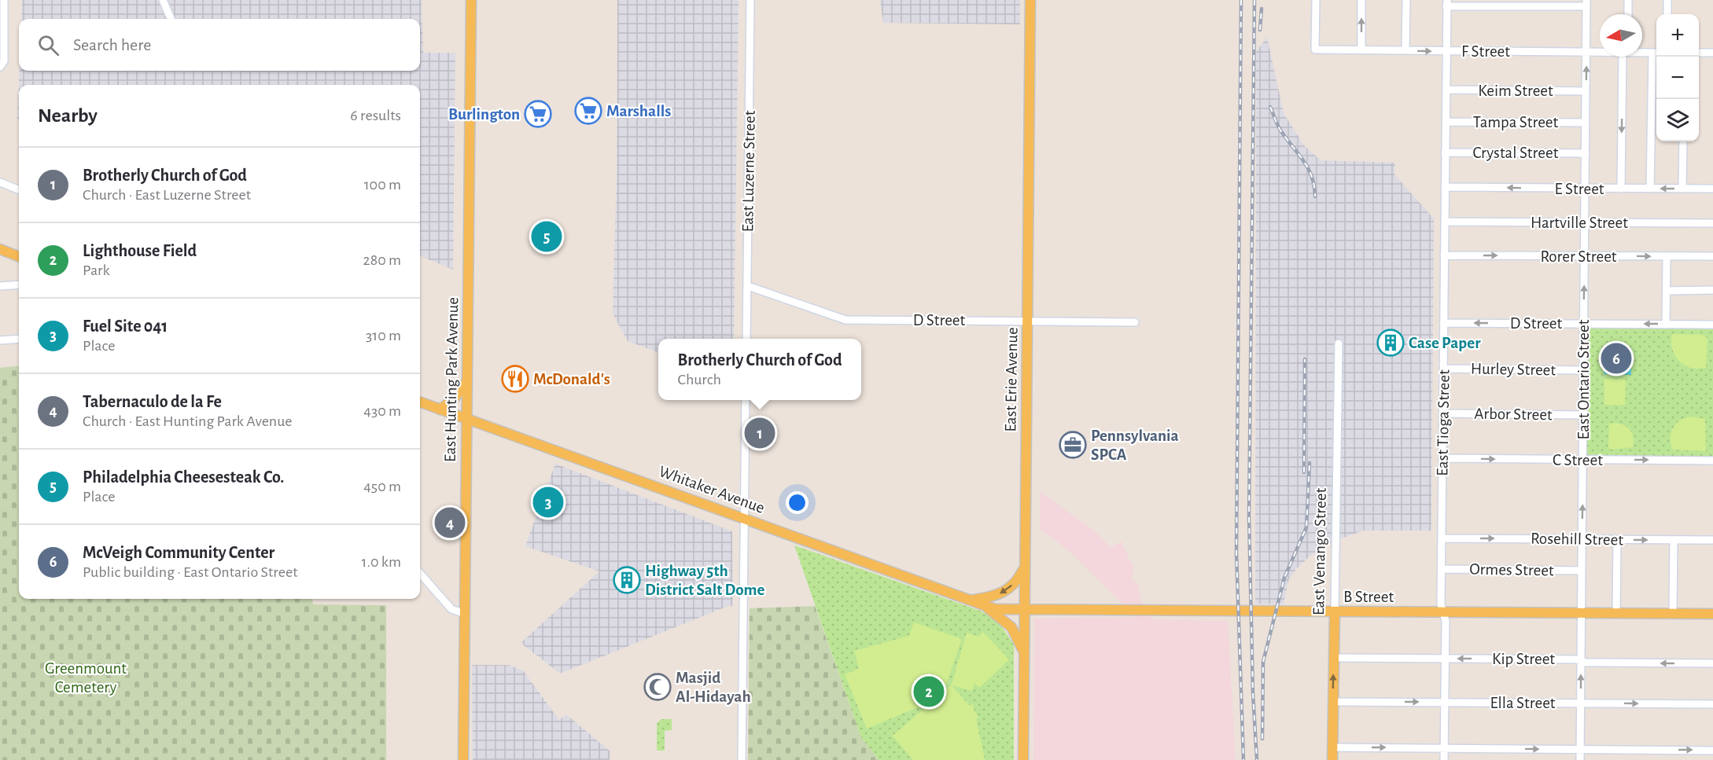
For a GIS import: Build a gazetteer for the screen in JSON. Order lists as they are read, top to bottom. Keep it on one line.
{"streets":{"main road":["East Hunting Park Avenue","East Erie Avenue","Whitaker Avenue","East Venango Street","B Street"],"street":["F Street","Keim Street","Tampa Street","Crystal Street","East Luzerne Street","E Street","Hartville Street","Rorer Street","D Street","Hurley Street","East Ontario Street","Arbor Street","East Tioga Street","C Street","Rosehill Street","Ormes Street","Kip Street","Ella Street"]},"crossings":[["F Street","East Ontario Street"],["F Street","East Tioga Street"],["Keim Street","East Ontario Street"],["Keim Street","East Tioga Street"],["Tampa Street","East Ontario Street"],["Tampa Street","East Tioga Street"],["Crystal Street","East Ontario Street"],["Crystal Street","East Tioga Street"],["East Luzerne Street","D Street"],["E Street","East Ontario Street"],["E Street","East Tioga Street"],["Hartville Street","East Ontario Street"],["Hartville Street","East Tioga Street"],["Rorer Street","East Ontario Street"],["Rorer Street","East Tioga Street"],["D Street","East Erie Avenue"],["D Street","East Ontario Street"],["D Street","East Tioga Street"],["Hurley Street","East Ontario Street"],["Hurley Street","East Tioga Street"],["East Hunting Park Avenue","Whitaker Avenue"],["East Erie Avenue","Whitaker Avenue"],["East Erie Avenue","B Street"],["East Ontario Street","Arbor Street"],["East Ontario Street","C Street"],["East Ontario Street","Rosehill Street"],["East Ontario Street","Ormes Street"],["East Ontario Street","B Street"],["East Ontario Street","Kip Street"],["East Ontario Street","Ella Street"],["Arbor Street","East Tioga Street"],["East Tioga Street","C Street"],["East Tioga Street","Rosehill Street"],["East Tioga Street","Ormes Street"],["East Tioga Street","B Street"],["East Tioga Street","Kip Street"],["East Tioga Street","Ella Street"],["Whitaker Avenue","B Street"],["East Venango Street","B Street"],["East Venango Street","Kip Street"],["East Venango Street","Ella Street"]],"one_way":["E Street","Rorer Street","C Street","Rosehill Street","Kip Street"],"parks":["Greenmount Cemetery"],"places":{"supermarket":["Marshalls","Burlington"],"building":["Case Paper","Highway 5th District Salt Dome"],"restaurant":["McDonald's"],"office":["Pennsylvania SPCA"],"mosque":["Masjid Al-Hidayah"]},"north":"left","page":{"map_buttons":["+","−"],"search":"Search here","heading":["Nearby","6 results"],"list":[{"mark":"1","name":"Brotherly Church of God","note":"Church · East Luzerne Street","value":"100 m"},{"mark":"2","name":"Lighthouse Field","note":"Park","value":"280 m"},{"mark":"3","name":"Fuel Site 041","note":"Place","value":"310 m"},{"mark":"4","name":"Tabernaculo de la Fe","note":"Church · East Hunting Park Avenue","value":"430 m"},{"mark":"5","name":"Philadelphia Cheesesteak Co.","note":"Place","value":"450 m"},{"mark":"6","name":"McVeigh Community Center","note":"Public building · East Ontario Street","value":"1.0 km"}],"pins":["5","6","1","3","4","2"],"popup":["Brotherly Church of God","Church"]}}
